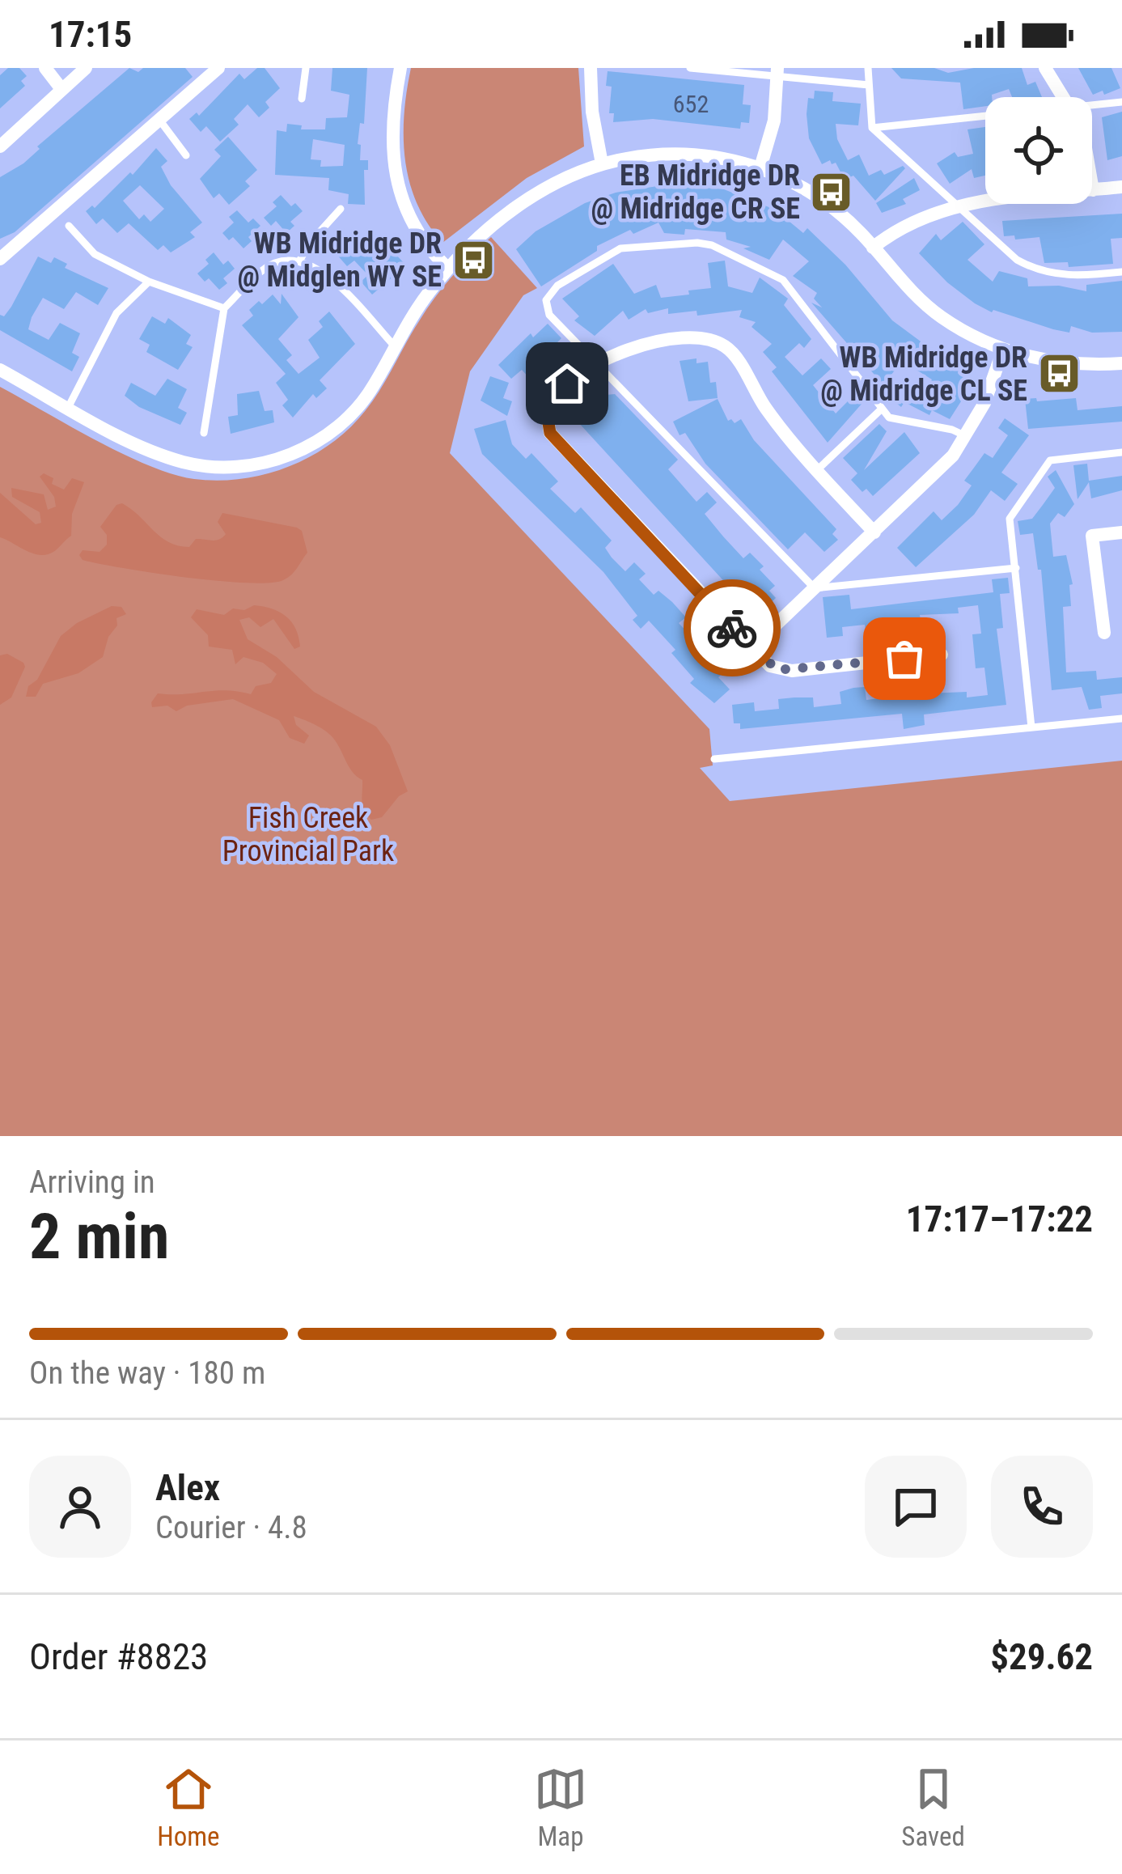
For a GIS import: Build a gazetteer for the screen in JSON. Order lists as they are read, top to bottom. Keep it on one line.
{"parks":["Fish Creek Provincial Park"],"places":{"bus stop":["EB Midridge DR @ Midridge CR SE","WB Midridge DR @ Midglen WY SE","WB Midridge DR @ Midridge CL SE"]},"house_numbers":["652"],"page":{"status":"17:15","heading":["2 min","Arriving in","17:17–17:22"],"panel":["Alex","Courier · 4.8","Order #8823","$29.62"],"bar":"On the way · 180 m","tabs":["Home","Map","Saved"]}}
